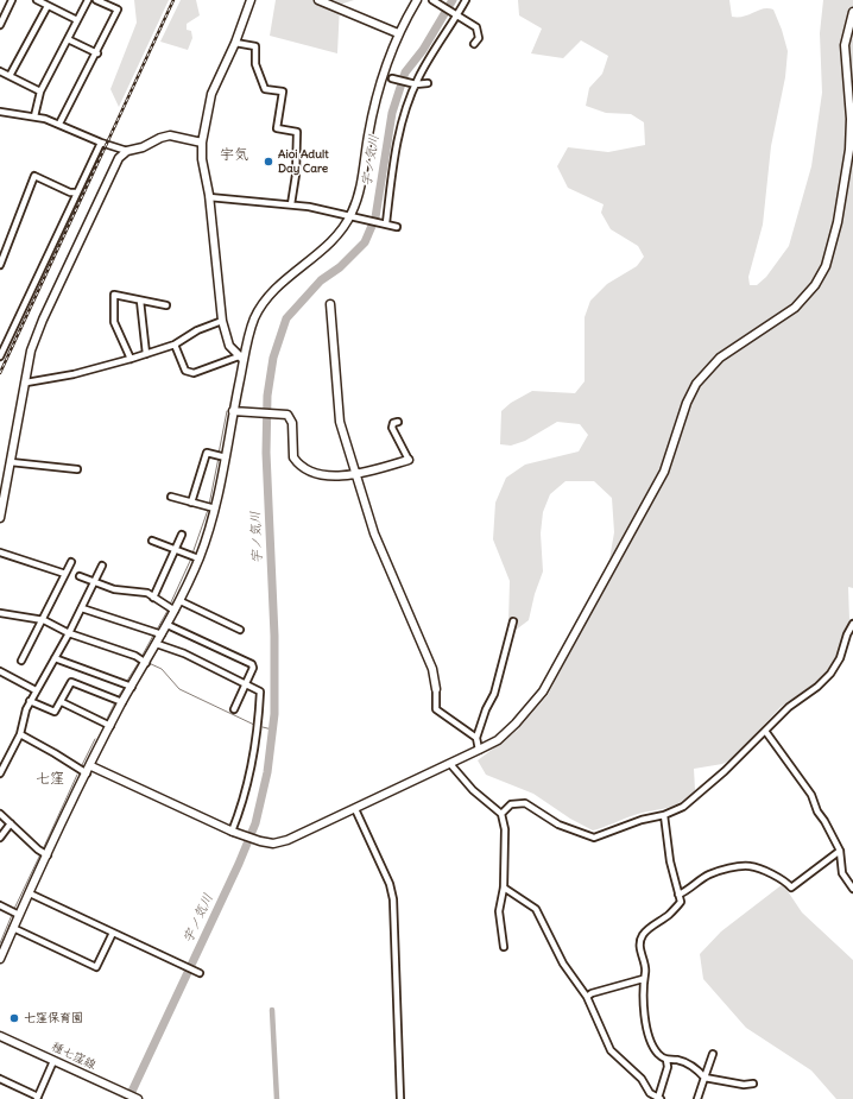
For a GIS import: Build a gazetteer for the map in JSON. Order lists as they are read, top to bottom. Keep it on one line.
{"streets":{"street":["種七窪線"]},"districts":["宇気","七窪"],"water":["宇ノ気川"],"places":["Aioi Adult Day Care","七窪保育園"]}
